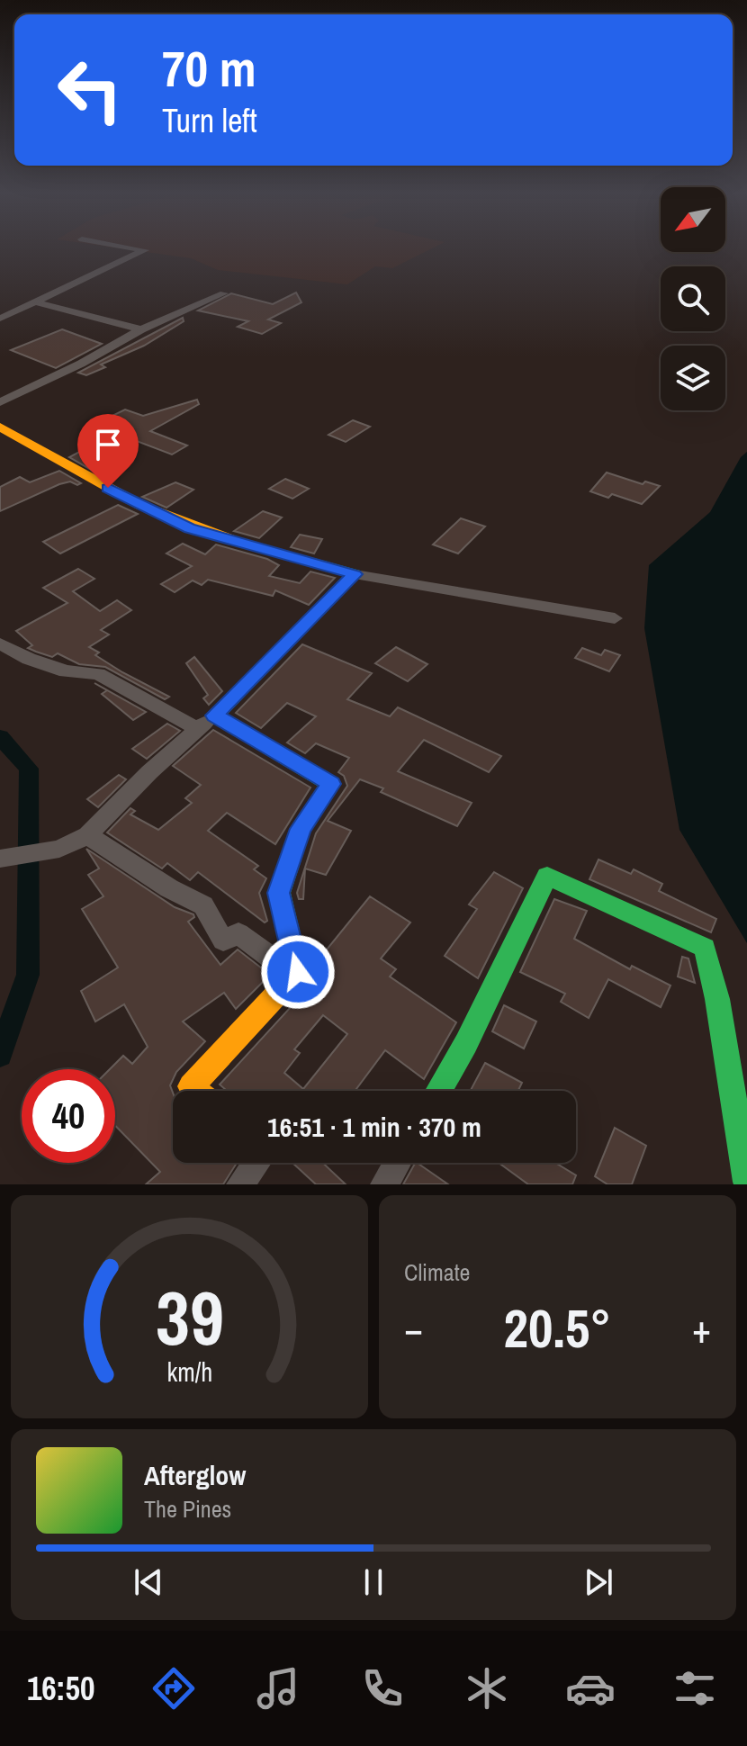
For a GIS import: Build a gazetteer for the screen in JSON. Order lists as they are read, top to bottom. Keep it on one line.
{"north":"bottom left","page":{"turn":["70 m","Turn left"],"limit":"40","trip":"16:51 · 1 min · 370 m","tile":"Climate","heat":["−","20.5°","+"],"song":["Afterglow","The Pines"],"tabs":"16:50","gauge":["39","km/h"]}}
